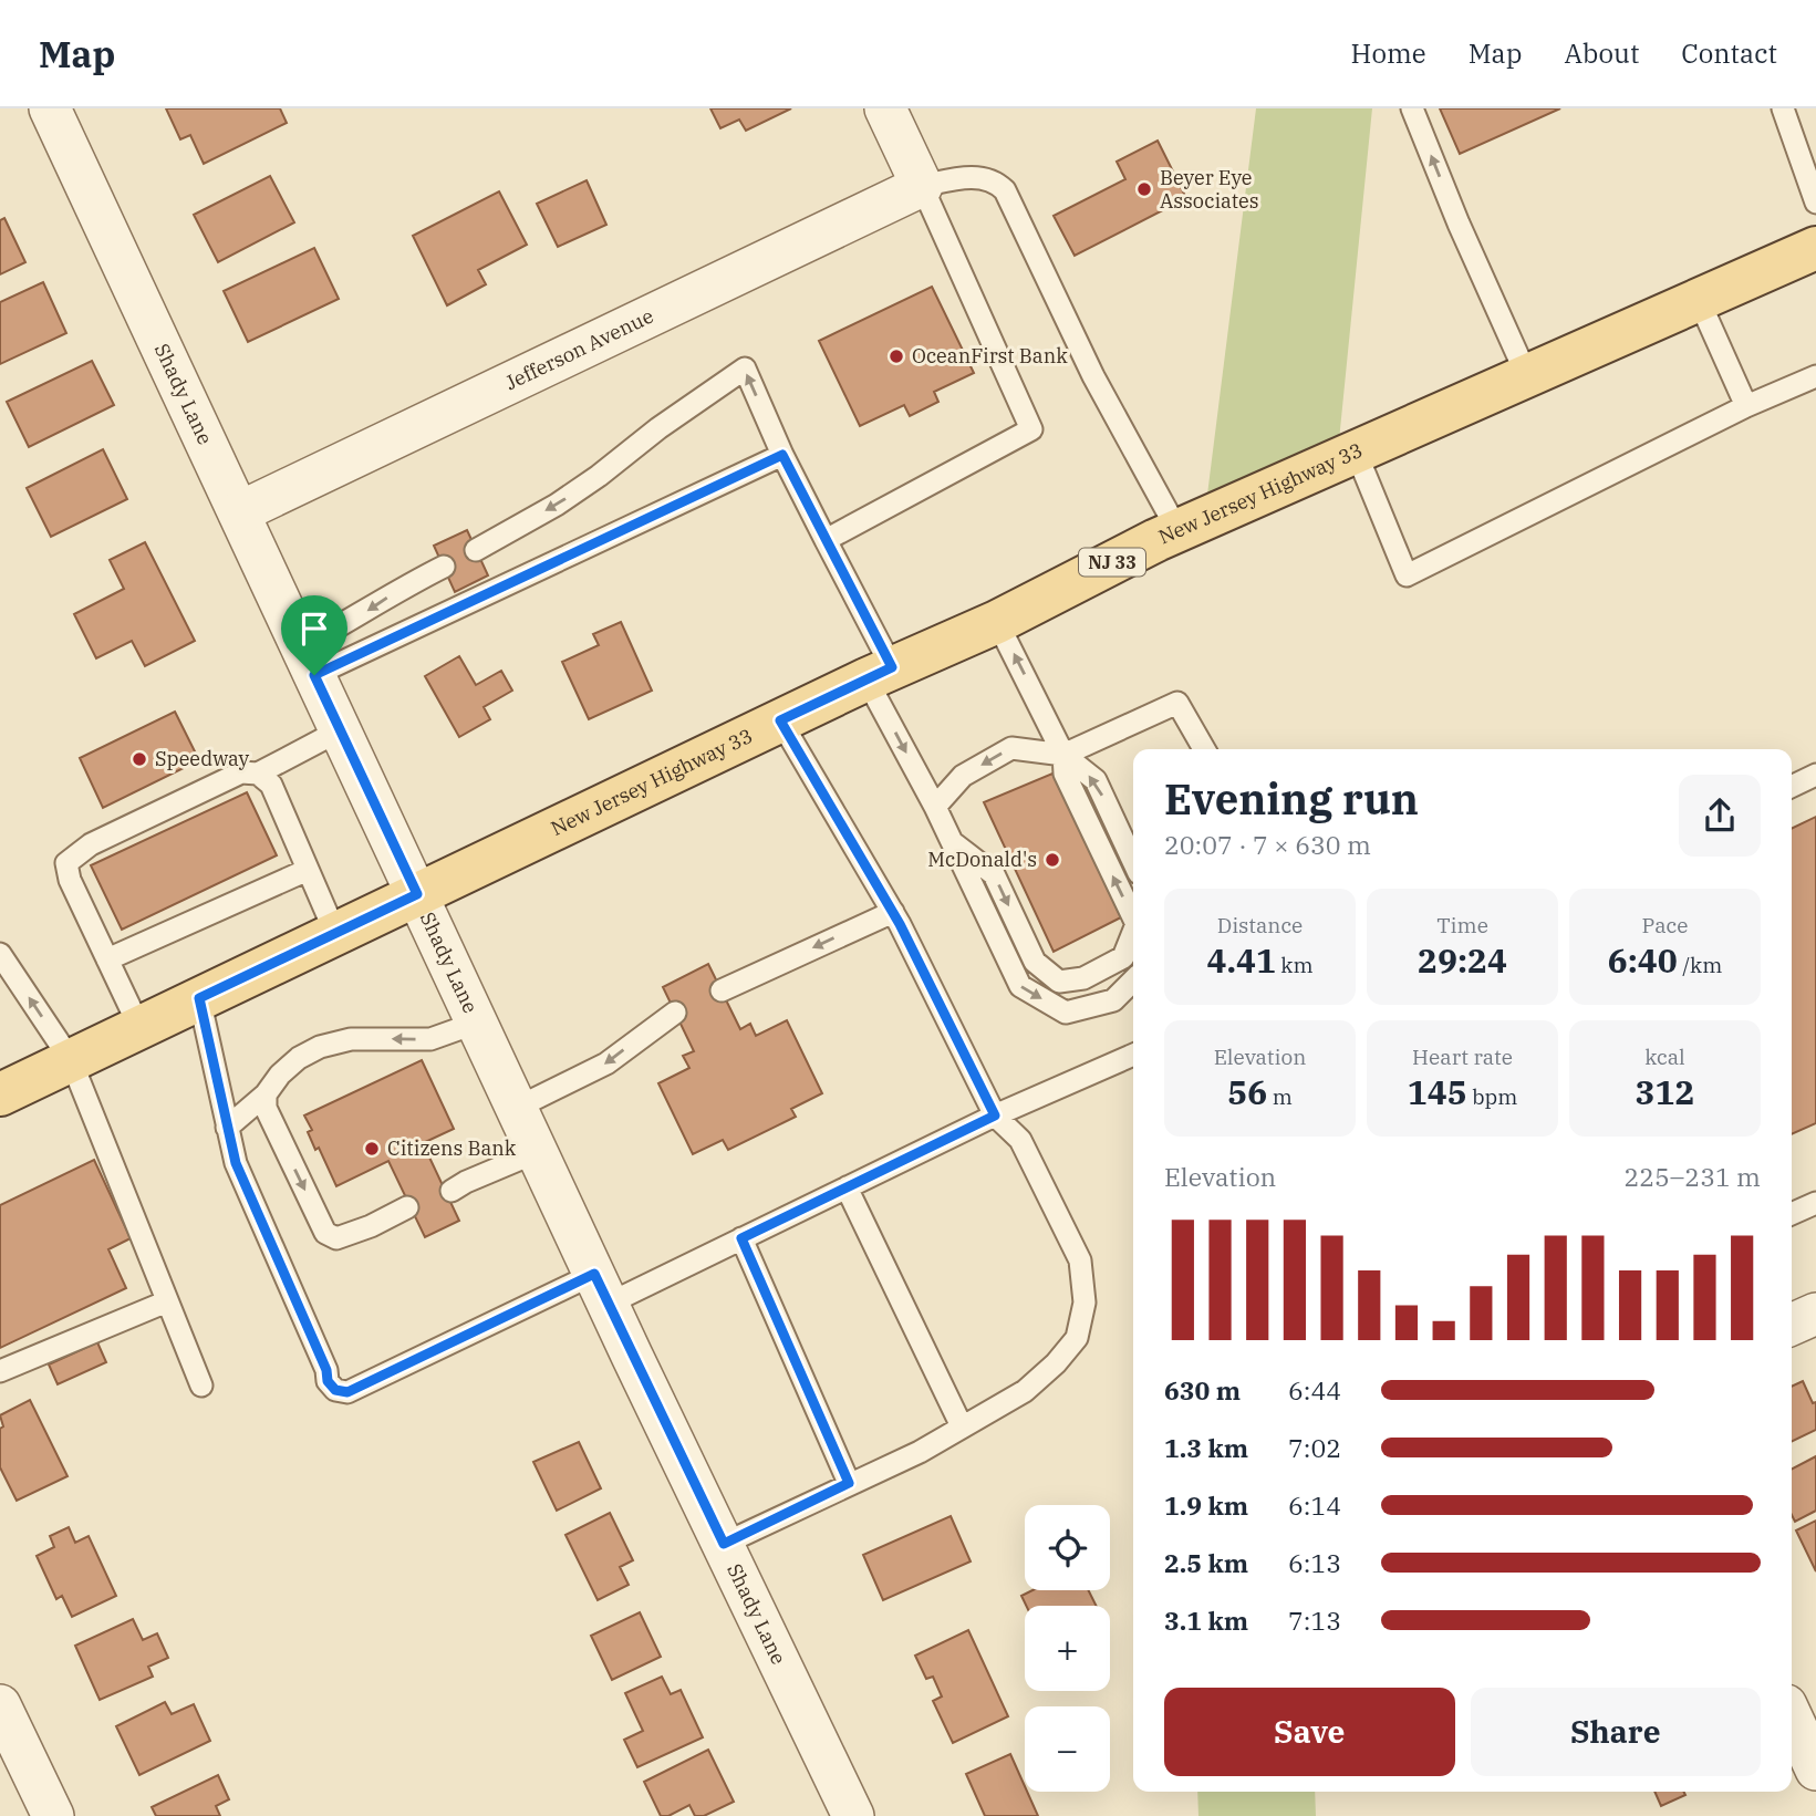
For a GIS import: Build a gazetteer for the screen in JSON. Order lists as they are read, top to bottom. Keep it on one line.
{"streets":{"main road":["New Jersey Highway 33","NJ 33"],"street":["Jefferson Avenue","Shady Lane"]},"crossings":[["Jefferson Avenue","Shady Lane"],["Shady Lane","New Jersey Highway 33"]],"places":["Beyer Eye Associates","OceanFirst Bank","Speedway","McDonald's","Citizens Bank"],"page":{"header":"Map","nav":["Home","Map","About","Contact"],"heading":["Evening run","20:07 · 7 × 630 m"],"stats":[["Distance","4.41 km"],["Time","29:24"],["Pace","6:40 /km"],["Elevation","56 m"],["Heart rate","145 bpm"],["kcal","312"]],"chart":["Elevation","225–231 m"],"list":[{"name":"630 m","note":"6:44"},{"name":"1.3 km","note":"7:02"},{"name":"1.9 km","note":"6:14"},{"name":"2.5 km","note":"6:13"},{"name":"3.1 km","note":"7:13"}],"map_buttons":["+","−"],"buttons":["Save","Share"]}}
